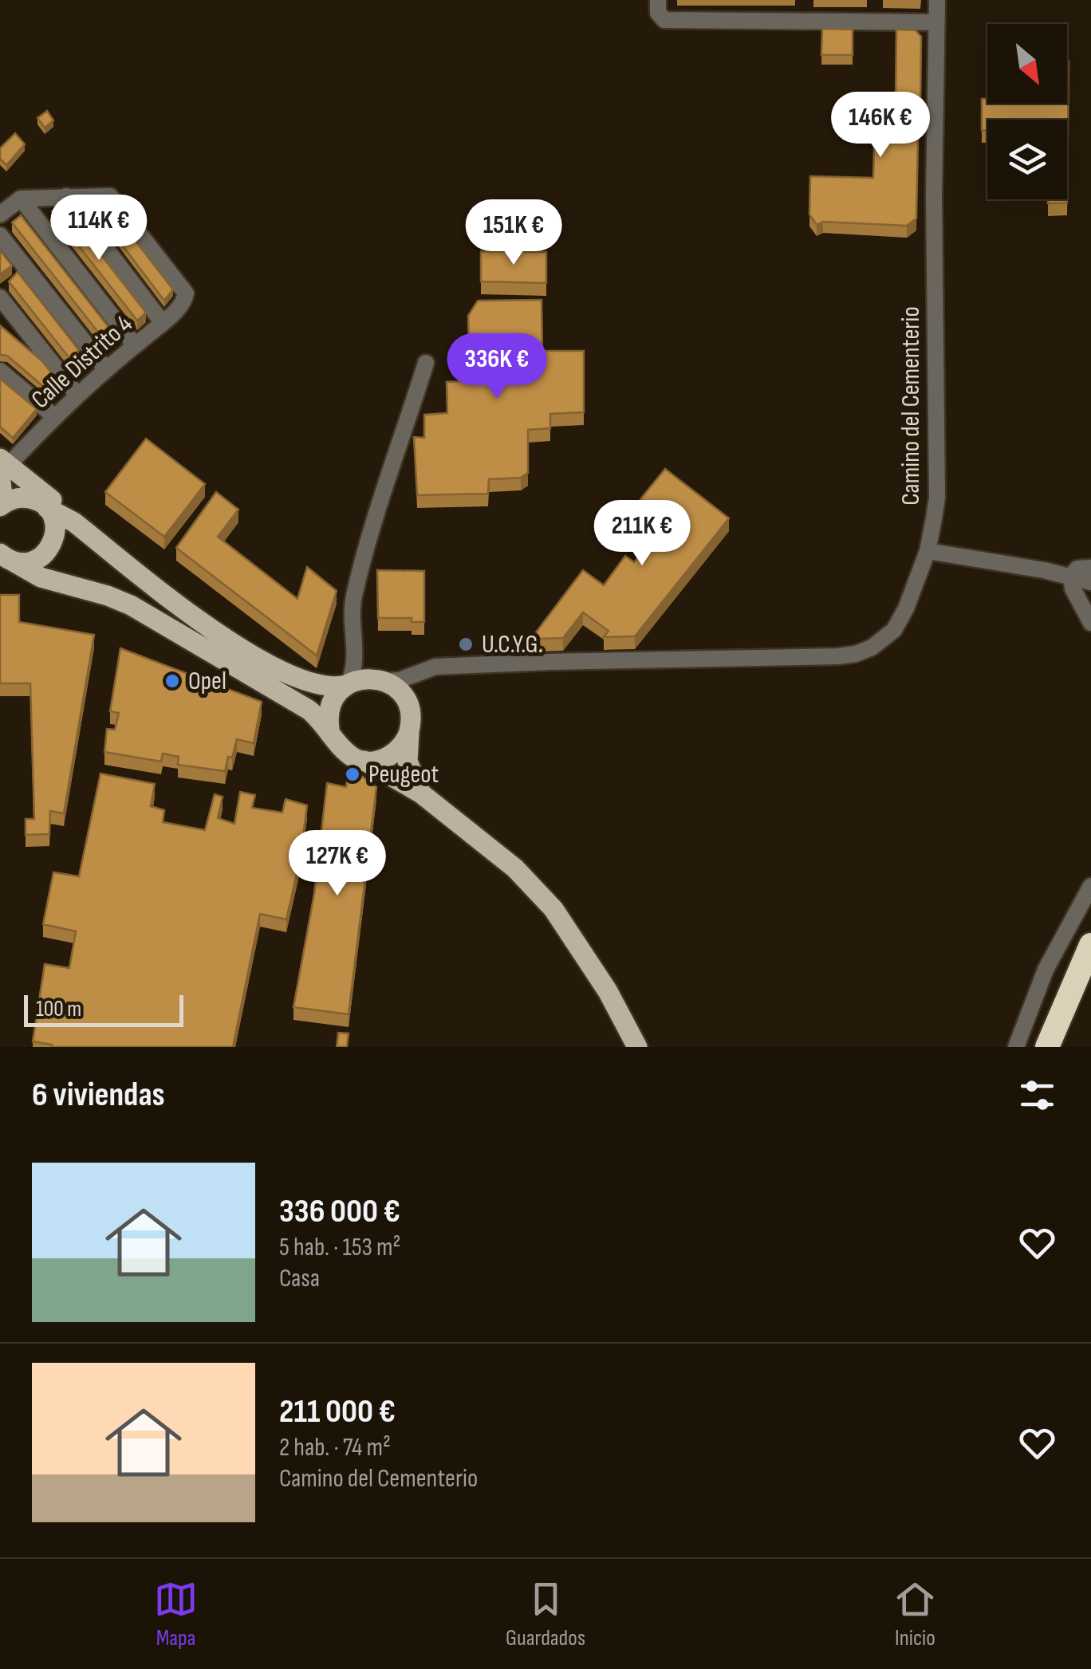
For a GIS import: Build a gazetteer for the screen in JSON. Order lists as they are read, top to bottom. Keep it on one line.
{"streets":{"street":["Calle Distrito 4","Camino del Cementerio"]},"places":["U.C.Y.G.","Opel","Peugeot"],"scale_bar":"100 m","north":"bottom right","page":{"price":["146K €","114K €","151K €","336K €","211K €","127K €"],"scale":"100 m","heading":"6 viviendas","list":[{"name":"336 000 €","note":"5 hab. · 153 m² · Casa"},{"name":"211 000 €","note":"2 hab. · 74 m² · Camino del Cementerio"}],"tabs":["Mapa","Guardados","Inicio"]}}
